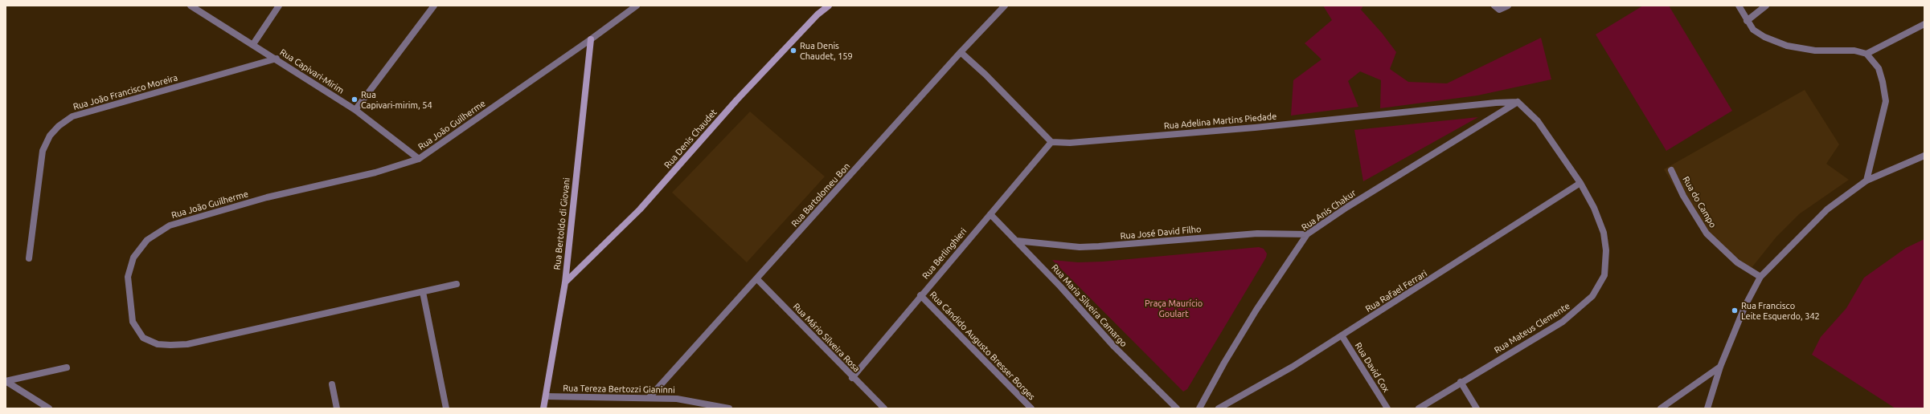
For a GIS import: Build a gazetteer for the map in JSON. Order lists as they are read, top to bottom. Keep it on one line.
{"streets":{"street":["Rua Capivari-Mirim","Rua João Francisco Moreira","Rua Adelina Martins Piedade","Rua João Guilherme","Rua Denis Chaudet","Rua Bartolomeu Bon","Rua do Campo","Rua Anis Chakur","Rua Bertoldo di Giovani","Rua José David Filho","Rua Berlinghieri","Rua Rafael Ferrari","Rua Maria Silveira Camargo","Rua Mateus Clemente","Rua Mário Silveira Rosa","Rua Cândido Augusto Bresser Borges","Rua David Cox","Rua Tereza Bertozzi Gianinni"]},"crossings":[["Rua Capivari-Mirim","Rua João Francisco Moreira"],["Rua Capivari-Mirim","Rua João Guilherme"],["Rua Adelina Martins Piedade","Rua Anis Chakur"],["Rua Adelina Martins Piedade","Rua Berlinghieri"],["Rua Adelina Martins Piedade","Rua Mateus Clemente"],["Rua João Guilherme","Rua Bertoldo di Giovani"],["Rua Denis Chaudet","Rua Bertoldo di Giovani"],["Rua Bartolomeu Bon","Rua Mário Silveira Rosa"],["Rua Bartolomeu Bon","Rua Tereza Bertozzi Gianinni"],["Rua Anis Chakur","Rua José David Filho"],["Rua Anis Chakur","Rua Mateus Clemente"],["Rua Bertoldo di Giovani","Rua Tereza Bertozzi Gianinni"],["Rua José David Filho","Rua Maria Silveira Camargo"],["Rua Berlinghieri","Rua Maria Silveira Camargo"],["Rua Berlinghieri","Rua Mário Silveira Rosa"],["Rua Berlinghieri","Rua Cândido Augusto Bresser Borges"],["Rua Rafael Ferrari","Rua Mateus Clemente"],["Rua Rafael Ferrari","Rua David Cox"]],"parks":["Praça Maurício Goulart"],"places":["Rua Denis Chaudet, 159","Rua Capivari-mirim, 54","Rua Francisco Leite Esquerdo, 342"]}
